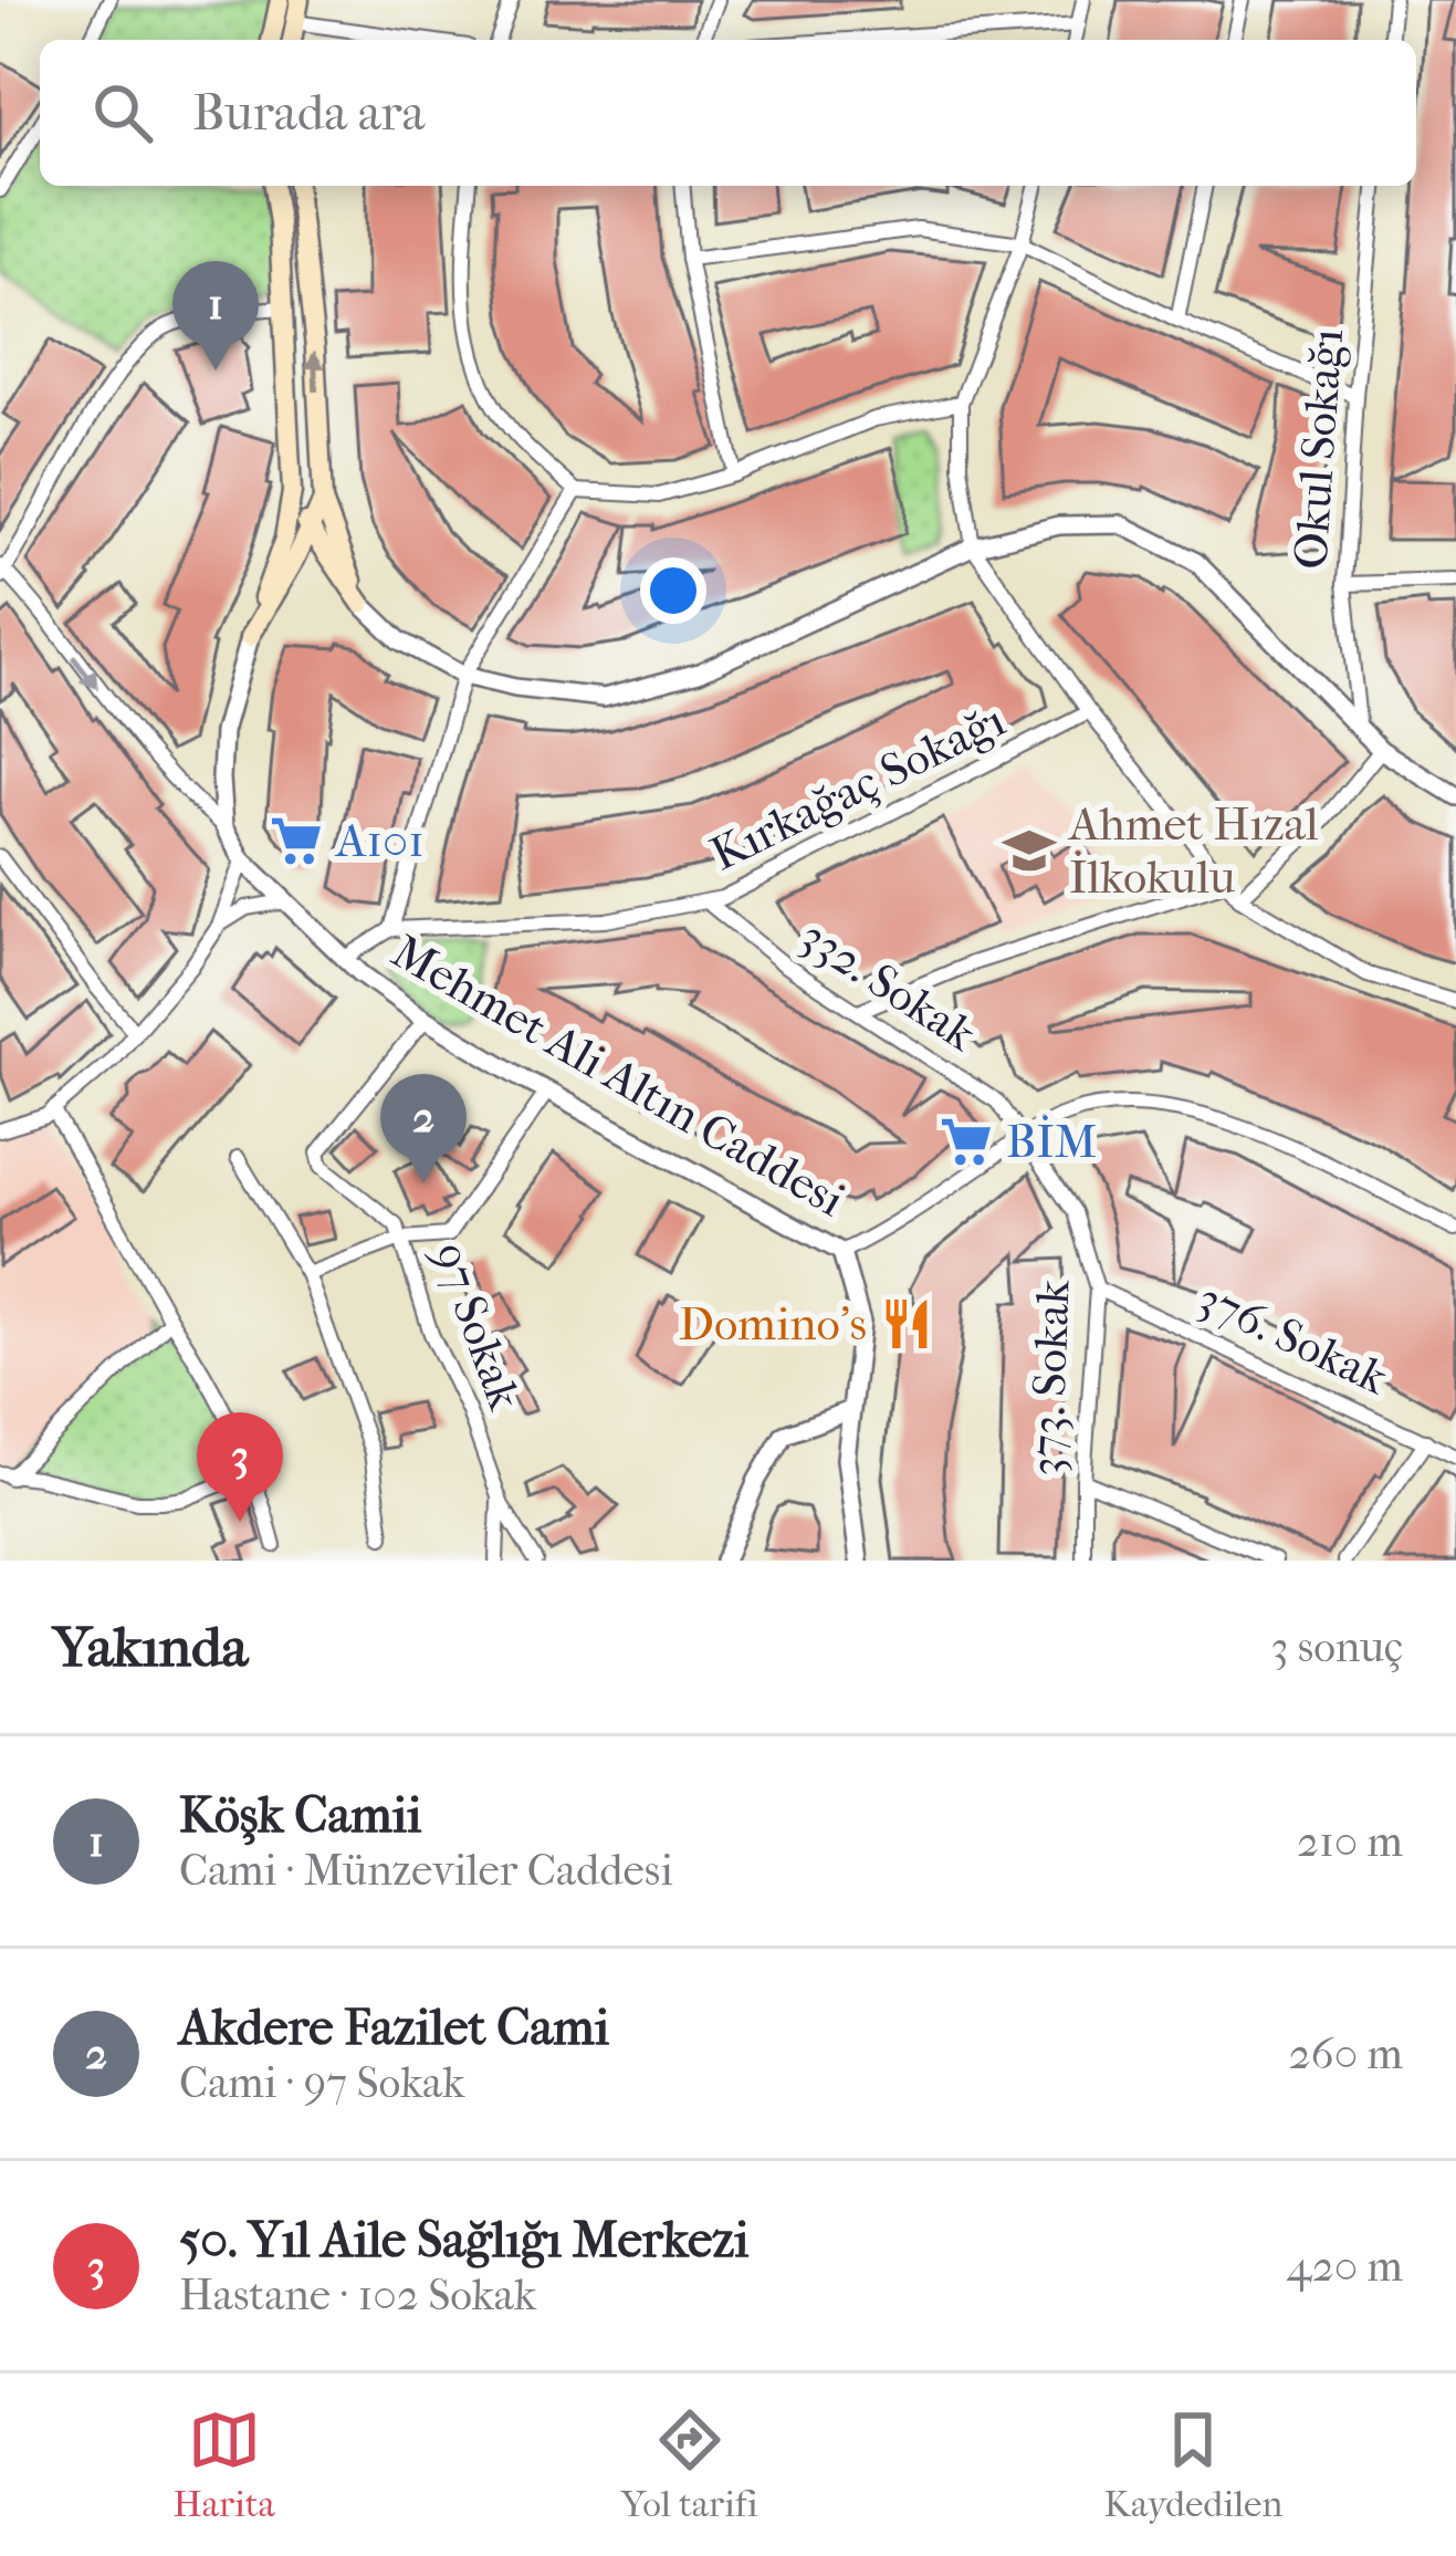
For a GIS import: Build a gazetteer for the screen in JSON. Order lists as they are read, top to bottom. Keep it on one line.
{"streets":{"street":["Okul Sokağı","Kırkağaç Sokağı","332. Sokak","Mehmet Ali Altın Caddesi","97 Sokak","376. Sokak","373. Sokak"]},"crossings":[["Kırkağaç Sokağı","332. Sokak"],["Kırkağaç Sokağı","Mehmet Ali Altın Caddesi"],["332. Sokak","373. Sokak"],["Mehmet Ali Altın Caddesi","97 Sokak"],["376. Sokak","373. Sokak"]],"places":{"supermarket":["A101","BİM"],"school or university":["Ahmet Hızal İlkokulu"],"restaurant":["Domino's"]},"page":{"search":"Burada ara","pins":["1","2","3"],"heading":["Yakında","3 sonuç"],"list":[{"mark":"1","name":"Köşk Camii","note":"Cami · Münzeviler Caddesi","value":"210 m"},{"mark":"2","name":"Akdere Fazilet Cami","note":"Cami · 97 Sokak","value":"260 m"},{"mark":"3","name":"50. Yıl Aile Sağlığı Merkezi","note":"Hastane · 102 Sokak","value":"420 m"}],"nav":["Harita","Yol tarifi","Kaydedilen"]}}
